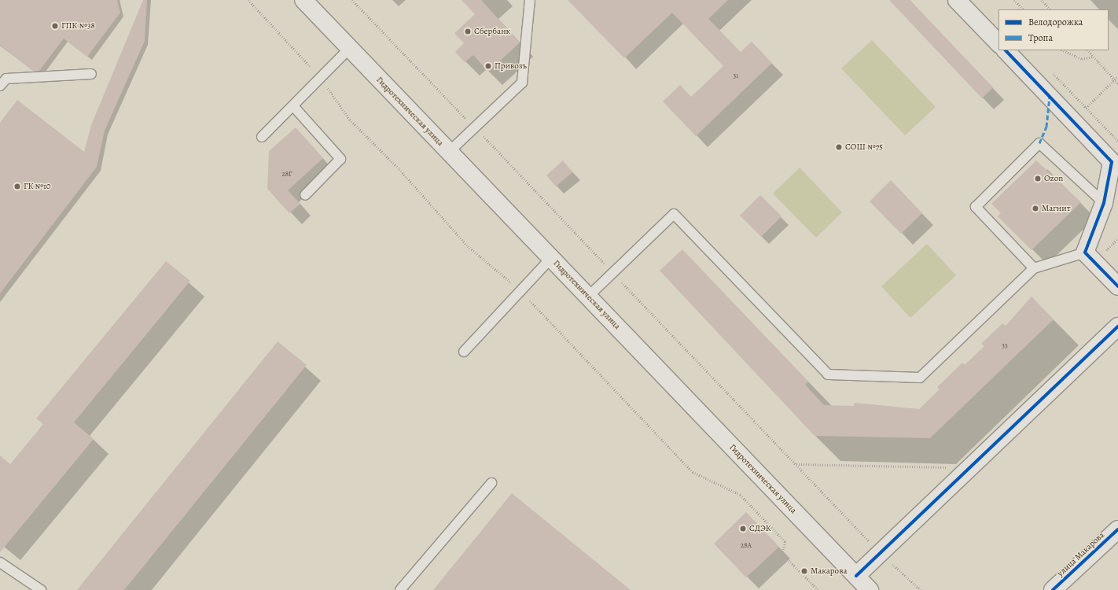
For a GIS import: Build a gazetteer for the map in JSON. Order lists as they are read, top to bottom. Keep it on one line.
{"streets":{"main road":["Гидротехническая улица","улица Макарова"]},"places":["ГПК №38","Сбербанк","Привозъ","СОШ №75","Ozon","ГК №10","Магнит","СДЭК","Макарова"],"house_numbers":["31","28Г","33","28А"],"legend":["Велодорожка","Тропа"]}
